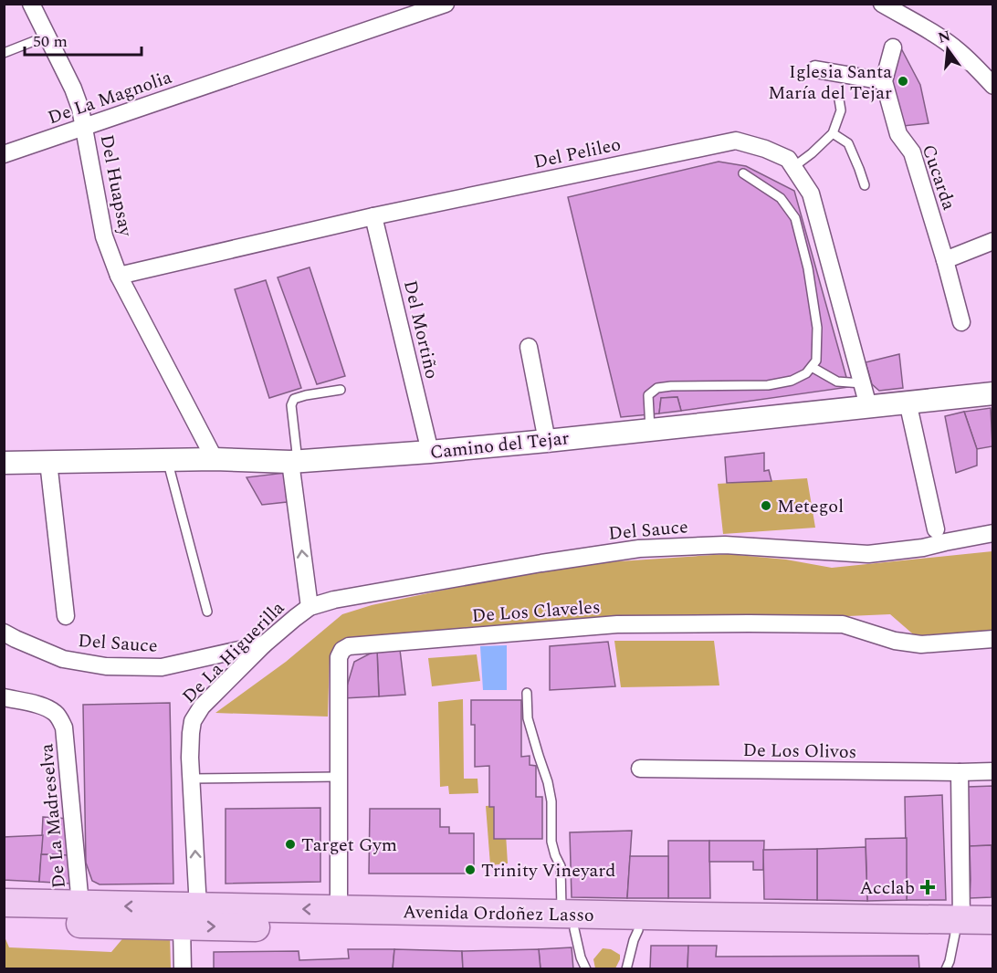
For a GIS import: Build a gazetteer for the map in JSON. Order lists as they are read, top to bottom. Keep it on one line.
{"streets":{"main road":["Avenida Ordoñez Lasso"],"street":["De La Magnolia","Del Pelileo","Cucarda","Del Huapsay","Del Mortiño","Camino del Tejar","Del Sauce","De Los Claveles","De La Higuerilla","De Los Olivos","De La Madreselva"]},"crossings":[["De La Magnolia","Del Huapsay"],["Del Pelileo","Del Huapsay"],["Del Pelileo","Del Mortiño"],["Del Pelileo","Camino del Tejar"],["Del Huapsay","Camino del Tejar"],["Del Mortiño","Camino del Tejar"],["Camino del Tejar","De La Higuerilla"],["Del Sauce","De La Higuerilla"],["De Los Claveles","Avenida Ordoñez Lasso"],["De La Higuerilla","Avenida Ordoñez Lasso"],["De La Madreselva","Avenida Ordoñez Lasso"]],"one_way":["De La Higuerilla"],"places":{"other":["Iglesia Santa María del Tejar","Metegol","Target Gym","Trinity Vineyard"],"health":["Acclab"]},"scale_bar":"50 m","north":"top"}
